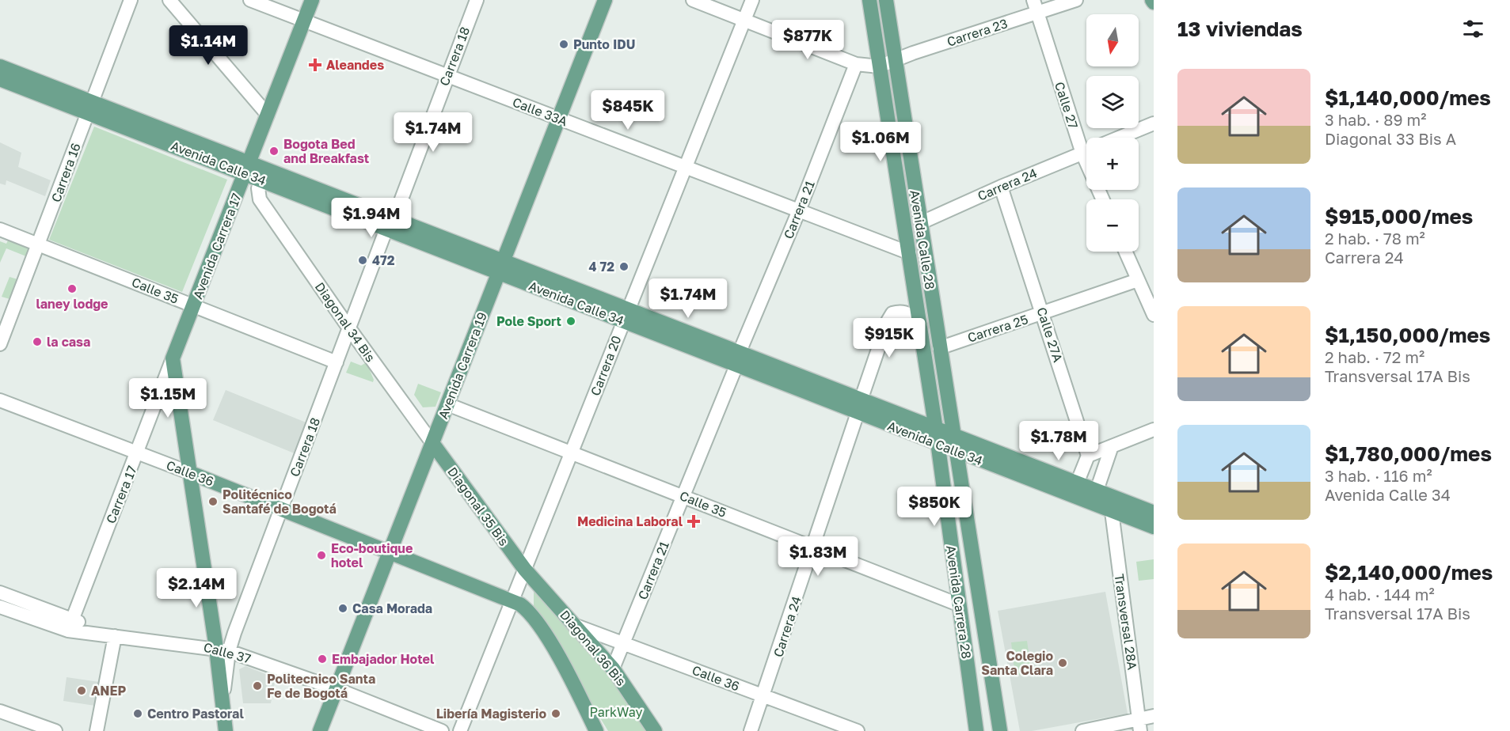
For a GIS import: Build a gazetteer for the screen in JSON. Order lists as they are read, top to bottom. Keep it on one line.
{"streets":{"main road":["Avenida Calle 34","Avenida Calle 28","Avenida Carrera 17","Avenida Carrera 19","Calle 36","Diagonal 35 Bis","Avenida Carrera 28","Diagonal 36 Bis"],"street":["Carrera 23","Carrera 18","Calle 27","Calle 33A","Carrera 16","Carrera 24","Carrera 21","Calle 35","Diagonal 34 Bis","Carrera 25","Calle 27A","Carrera 20","Carrera 17","Transversal 28A","Calle 37"]},"crossings":[["Carrera 23","Calle 27"],["Carrera 23","Avenida Calle 28"],["Carrera 18","Calle 33A"],["Carrera 18","Avenida Calle 34"],["Carrera 18","Calle 35"],["Carrera 18","Diagonal 34 Bis"],["Carrera 18","Calle 36"],["Carrera 18","Calle 37"],["Calle 33A","Carrera 21"],["Calle 33A","Avenida Calle 28"],["Calle 33A","Avenida Carrera 17"],["Calle 33A","Avenida Carrera 19"],["Calle 33A","Carrera 20"],["Avenida Calle 34","Carrera 16"],["Avenida Calle 34","Carrera 24"],["Avenida Calle 34","Carrera 21"],["Avenida Calle 34","Avenida Calle 28"],["Avenida Calle 34","Avenida Carrera 17"],["Avenida Calle 34","Avenida Carrera 19"],["Avenida Calle 34","Carrera 20"],["Avenida Calle 34","Avenida Carrera 28"],["Avenida Calle 34","Transversal 28A"],["Carrera 16","Calle 35"],["Carrera 24","Avenida Calle 28"],["Carrera 24","Calle 35"],["Carrera 24","Calle 27A"],["Carrera 24","Calle 36"],["Carrera 21","Calle 35"],["Carrera 21","Calle 36"],["Carrera 21","Diagonal 36 Bis"],["Avenida Calle 28","Carrera 25"],["Avenida Calle 28","Avenida Carrera 28"],["Avenida Carrera 17","Calle 35"],["Avenida Carrera 17","Carrera 17"],["Calle 35","Avenida Carrera 19"],["Calle 35","Carrera 20"],["Calle 35","Avenida Carrera 28"],["Diagonal 34 Bis","Avenida Carrera 19"],["Diagonal 34 Bis","Diagonal 35 Bis"],["Carrera 25","Calle 27A"],["Avenida Carrera 19","Calle 36"],["Avenida Carrera 19","Diagonal 35 Bis"],["Avenida Carrera 19","Calle 37"],["Carrera 20","Calle 36"],["Carrera 20","Diagonal 35 Bis"],["Carrera 20","Diagonal 36 Bis"],["Calle 36","Carrera 17"],["Calle 36","Diagonal 36 Bis"],["Carrera 17","Calle 37"],["Diagonal 35 Bis","Diagonal 36 Bis"]],"parks":["ParkWay"],"places":{"other":["Punto IDU","Bogota Bed and Breakfast","472","4 72","laney lodge","Pole Sport","la casa","Politécnico Santafé de Bogotá","Eco-boutique hotel","Casa Morada","Embajador Hotel","Colegio Santa Clara","Politecnico Santa Fe de Bogotá","ANEP","Centro Pastoral","Libería Magisterio"],"health":["Aleandes","Medicina Laboral"]},"north":"bottom","page":{"heading":"13 viviendas","map_buttons":["+","−"],"price":["$877K","$1.14M","$845K","$1.74M","$1.06M","$1.94M","$1.74M","$915K","$1.15M","$1.78M","$850K","$1.83M","$2.14M"],"list":[{"name":"$1,140,000/mes","note":"3 hab. · 89 m² · Diagonal 33 Bis A"},{"name":"$915,000/mes","note":"2 hab. · 78 m² · Carrera 24"},{"name":"$1,150,000/mes","note":"2 hab. · 72 m² · Transversal 17A Bis"},{"name":"$1,780,000/mes","note":"3 hab. · 116 m² · Avenida Calle 34"},{"name":"$2,140,000/mes","note":"4 hab. · 144 m² · Transversal 17A Bis"}]}}
